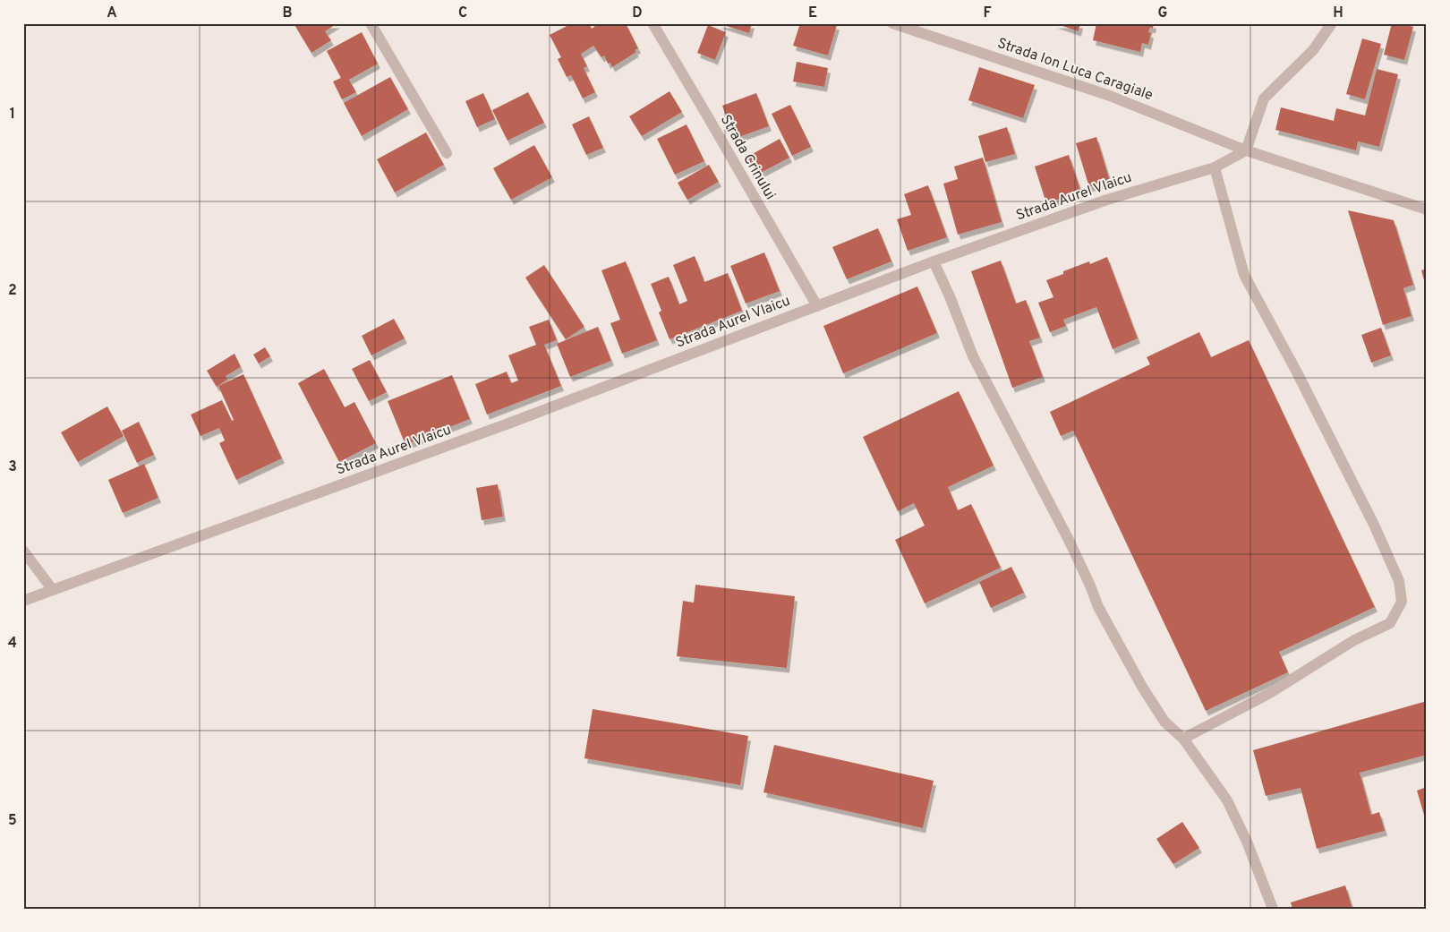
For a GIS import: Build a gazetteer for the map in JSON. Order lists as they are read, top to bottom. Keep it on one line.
{"streets":{"street":["Strada Ion Luca Caragiale","Strada Crinului","Strada Aurel Vlaicu"]},"crossings":[["Strada Ion Luca Caragiale","Strada Aurel Vlaicu"],["Strada Crinului","Strada Aurel Vlaicu"]],"grid":{"columns":["A","B","C","D","E","F","G","H"],"rows":["1","2","3","4","5"]}}
